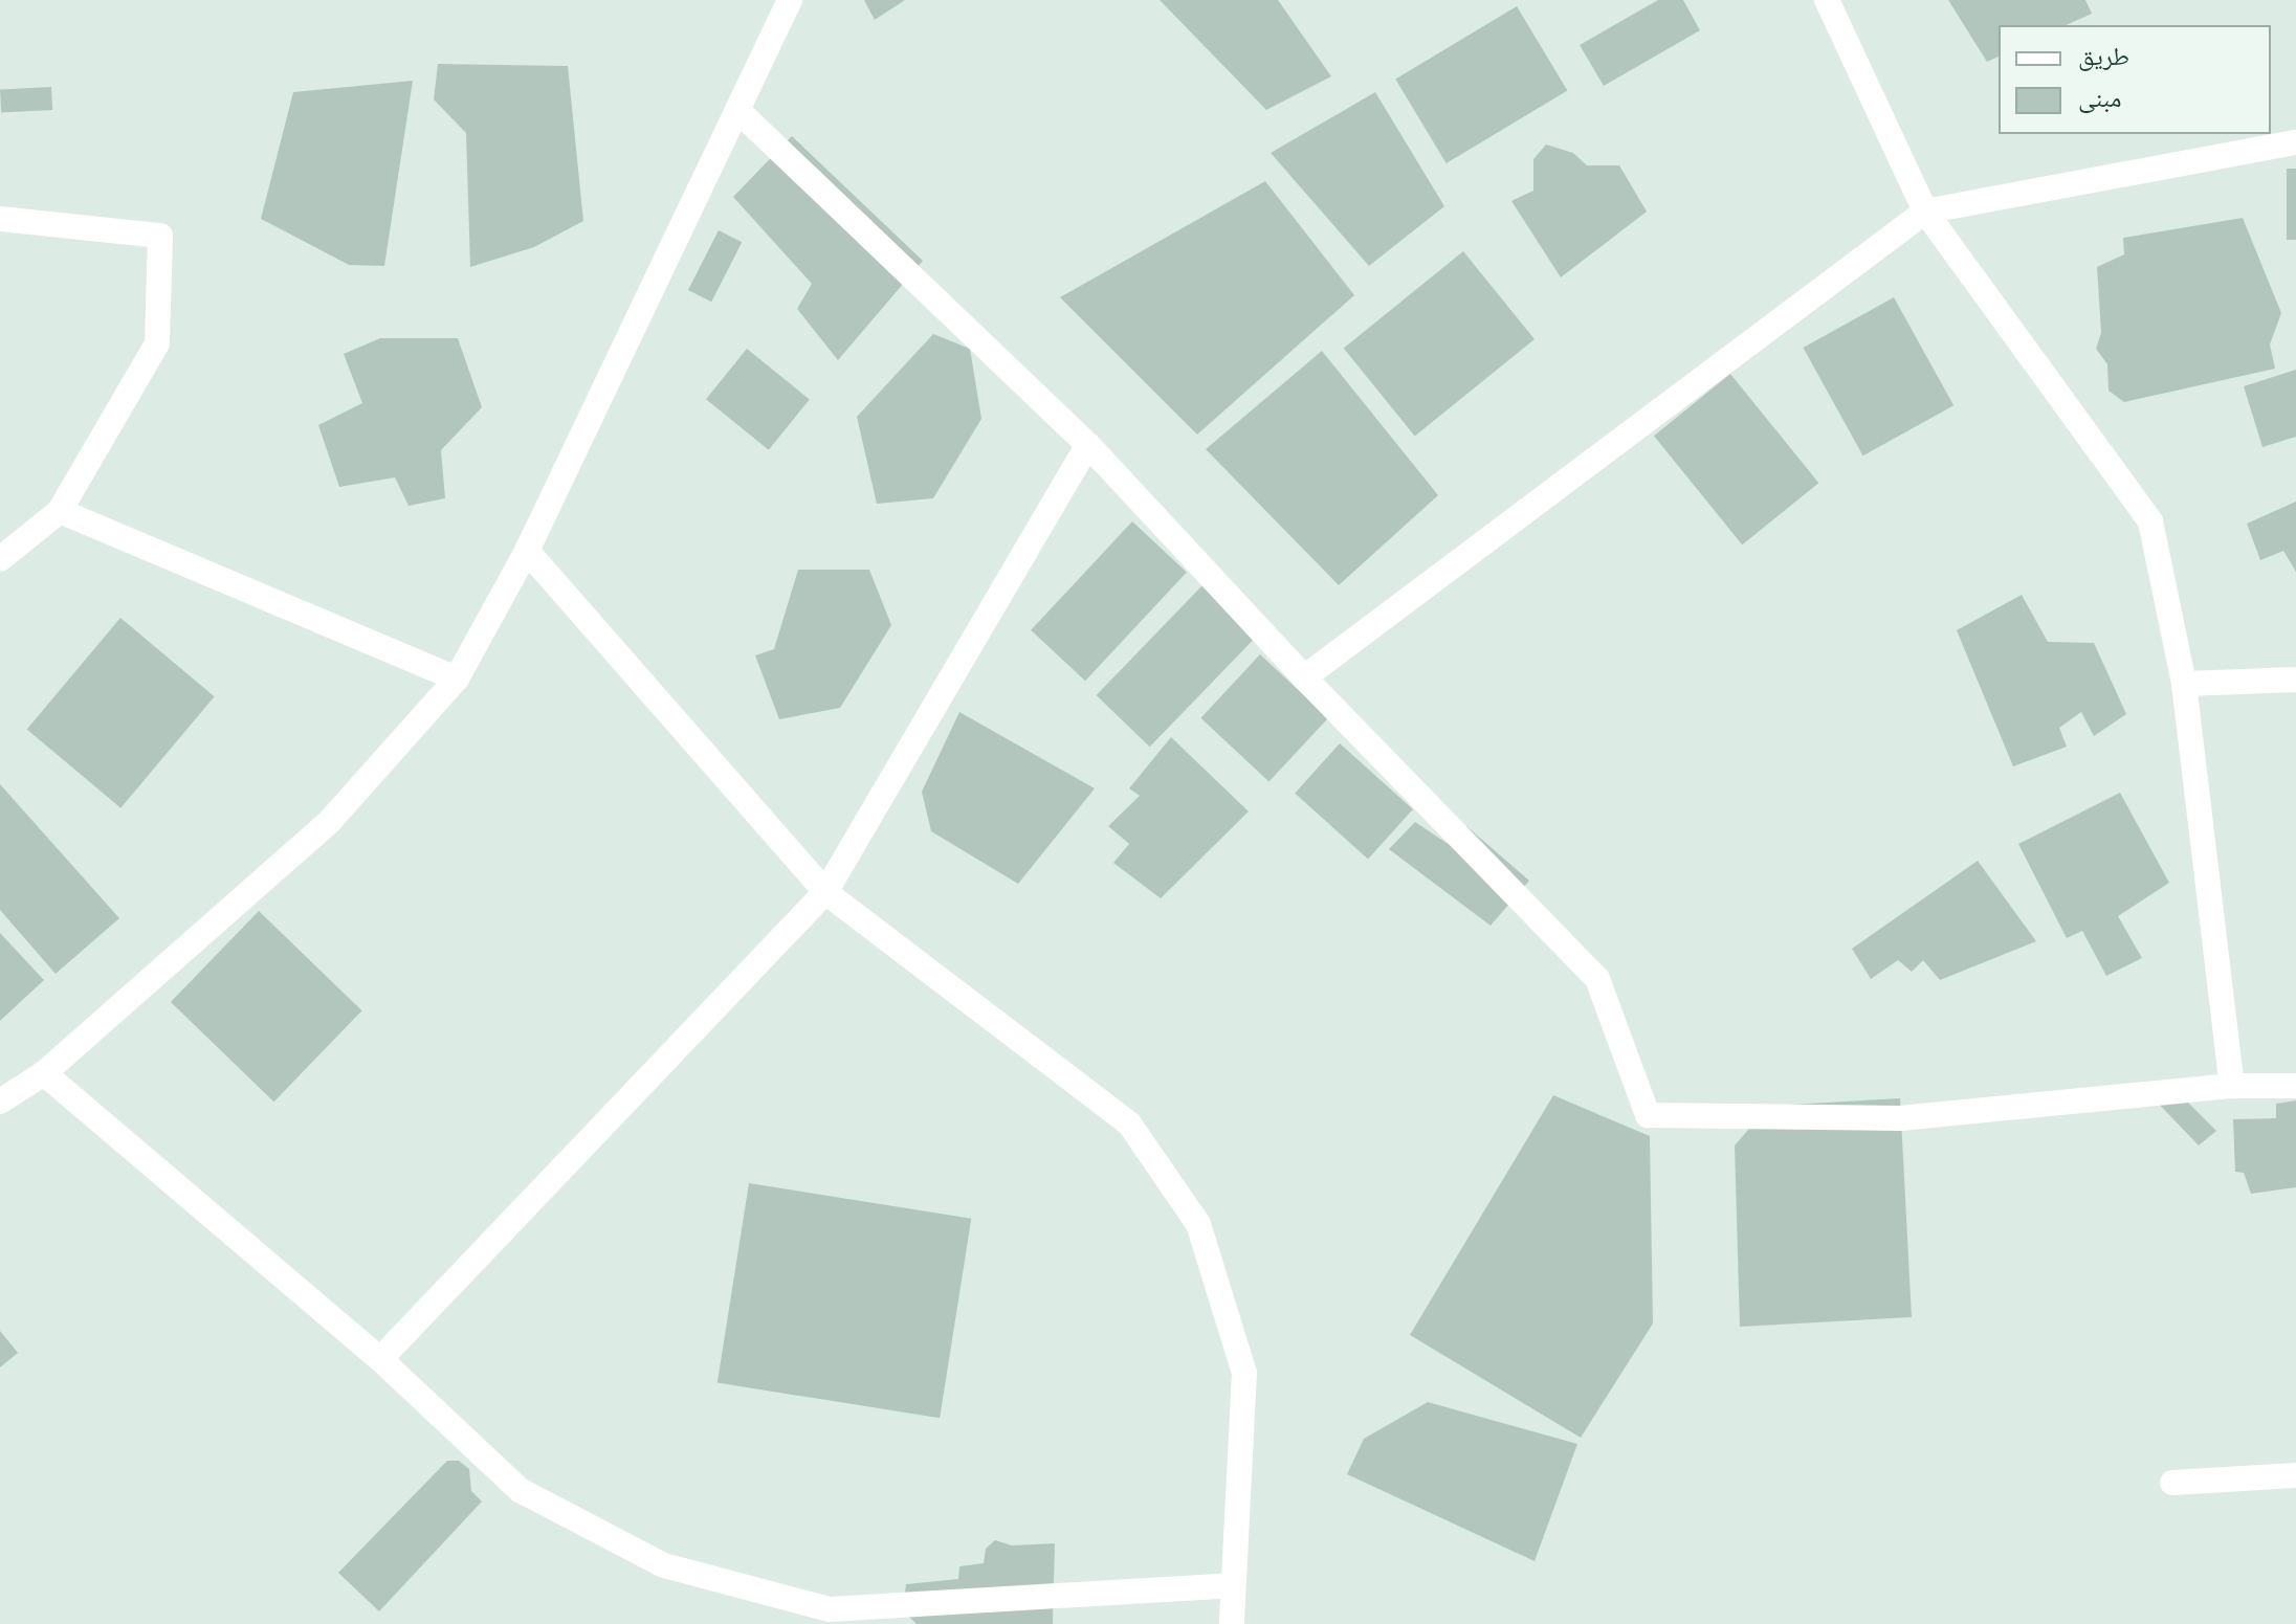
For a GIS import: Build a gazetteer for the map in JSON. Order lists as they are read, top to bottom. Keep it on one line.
{"legend":["طريق","مبنى"]}
